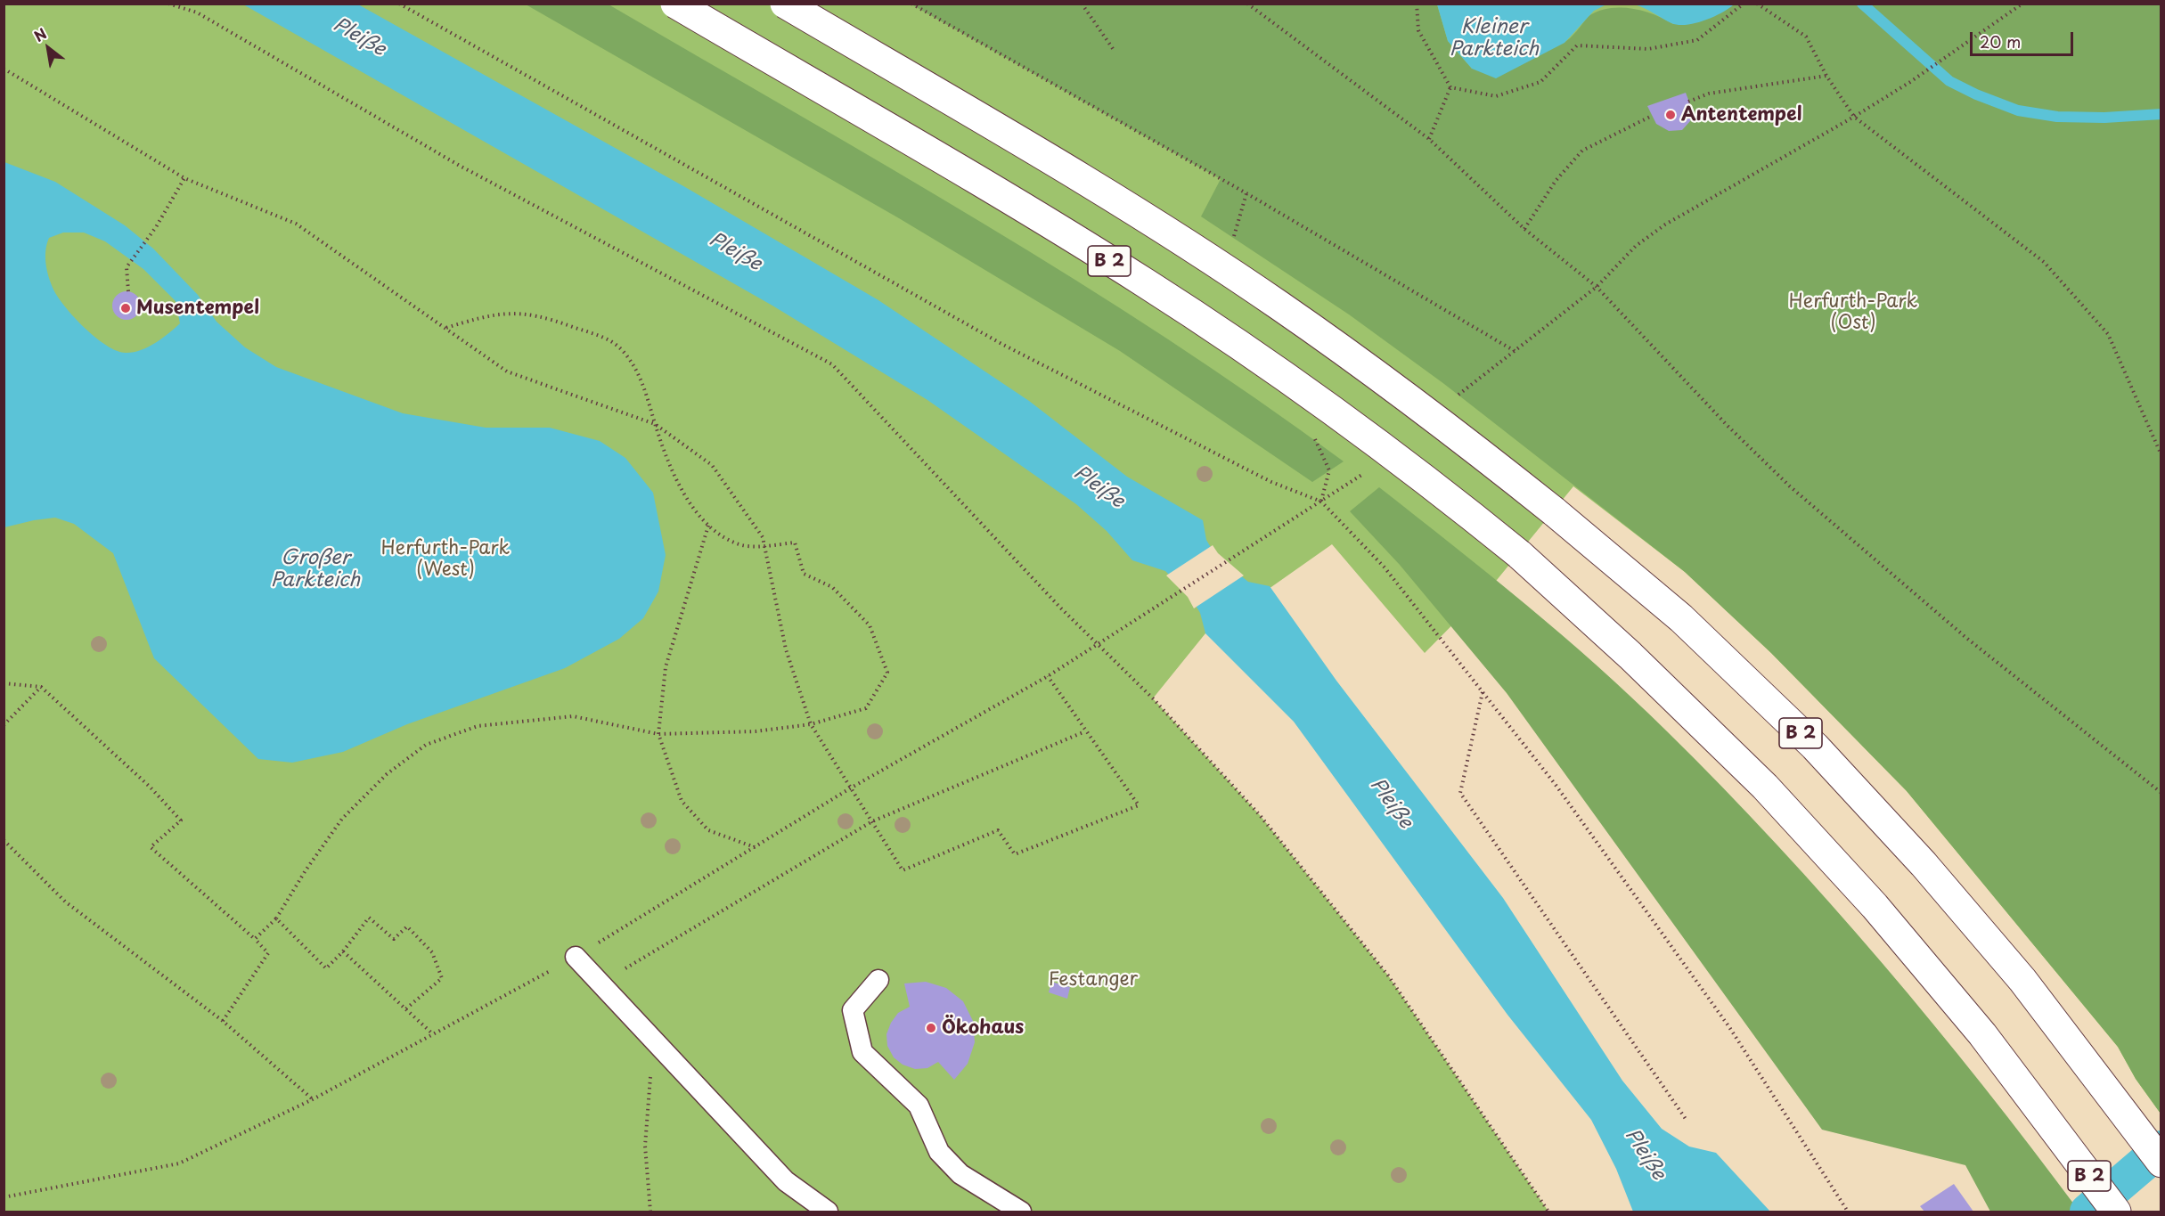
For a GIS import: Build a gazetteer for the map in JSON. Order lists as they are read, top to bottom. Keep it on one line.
{"streets":{"highway":["B 2"]},"water":["Kleiner Parkteich","Pleiße","Großer Parkteich"],"parks":["Herfurth-Park (Ost)","Herfurth-Park (West)","Festanger"],"places":["Antentempel","Musentempel","Ökohaus"],"scale_bar":"20 m","north":"top left"}
